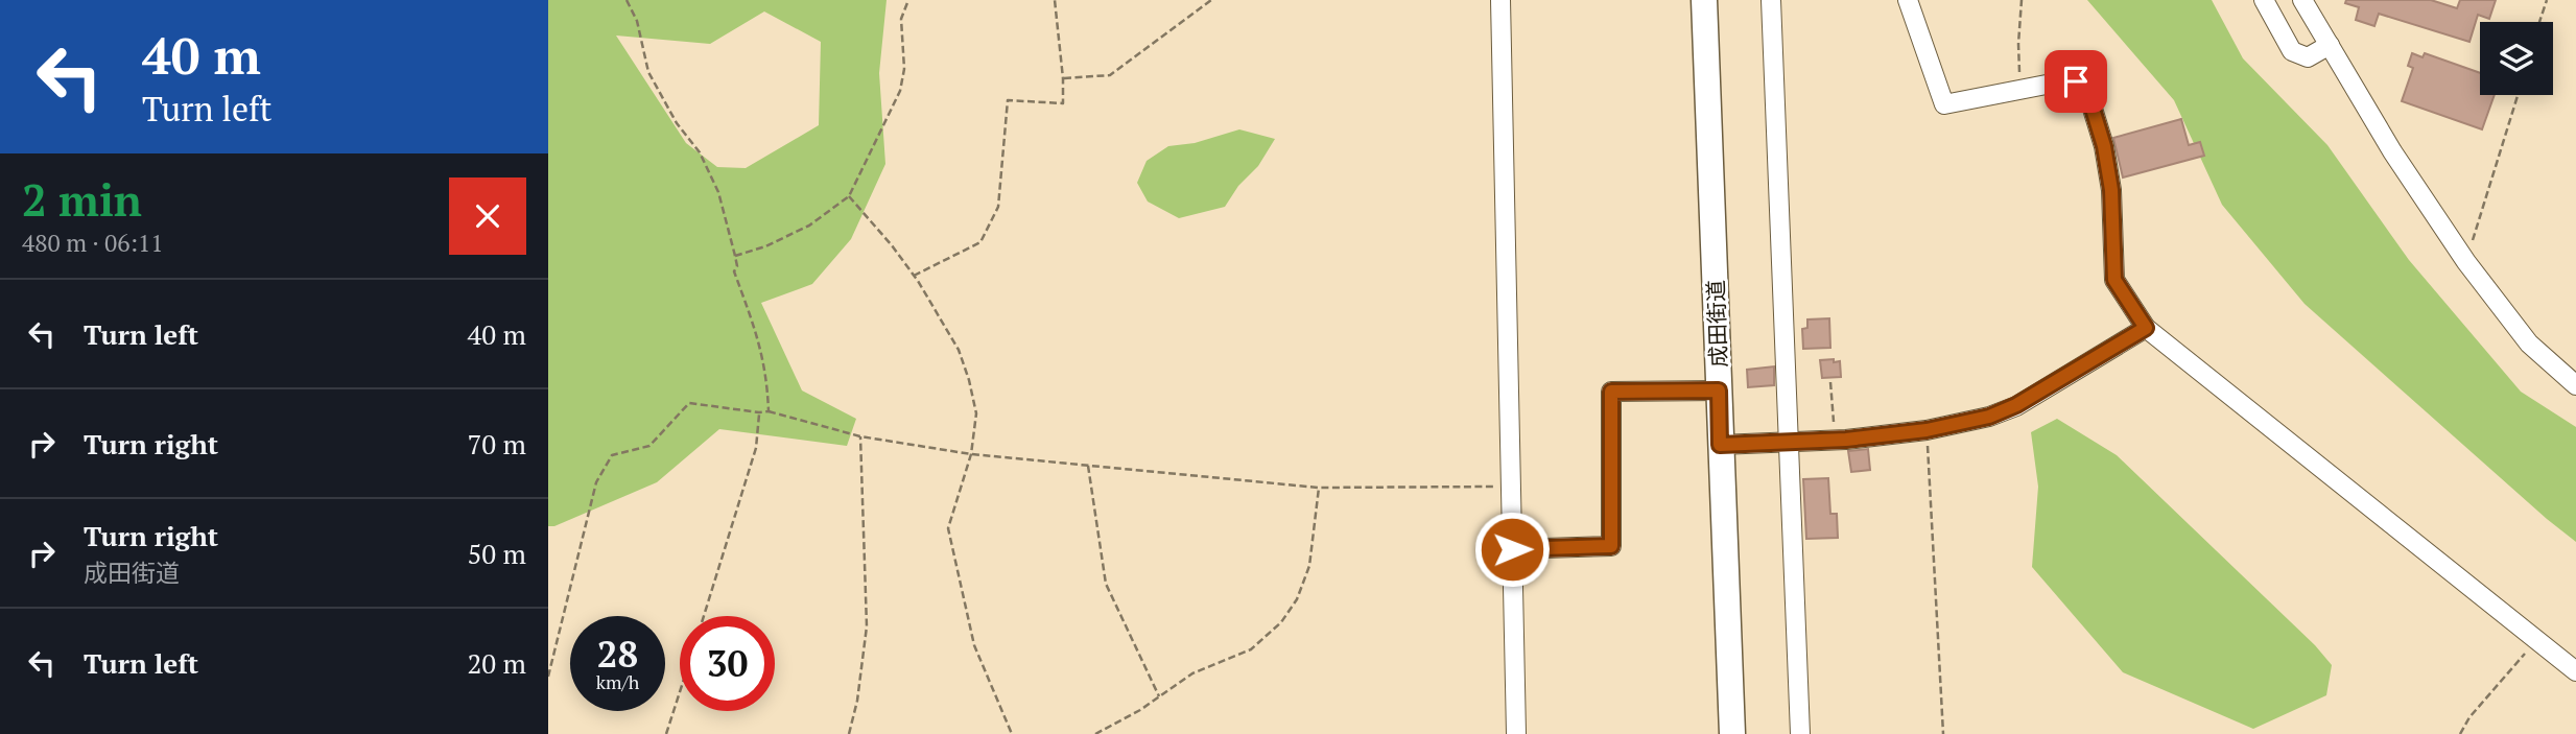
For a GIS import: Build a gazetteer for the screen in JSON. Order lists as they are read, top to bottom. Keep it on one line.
{"streets":{"highway":["成田街道"]},"page":{"turn":["40 m","Turn left"],"heading":["2 min","480 m · 06:11"],"list":[{"name":"Turn left","value":"40 m"},{"name":"Turn right","value":"70 m"},{"name":"Turn right","note":"成田街道","value":"50 m"},{"name":"Turn left","value":"20 m"}],"speed":"28 km/h","limit":"30"}}
